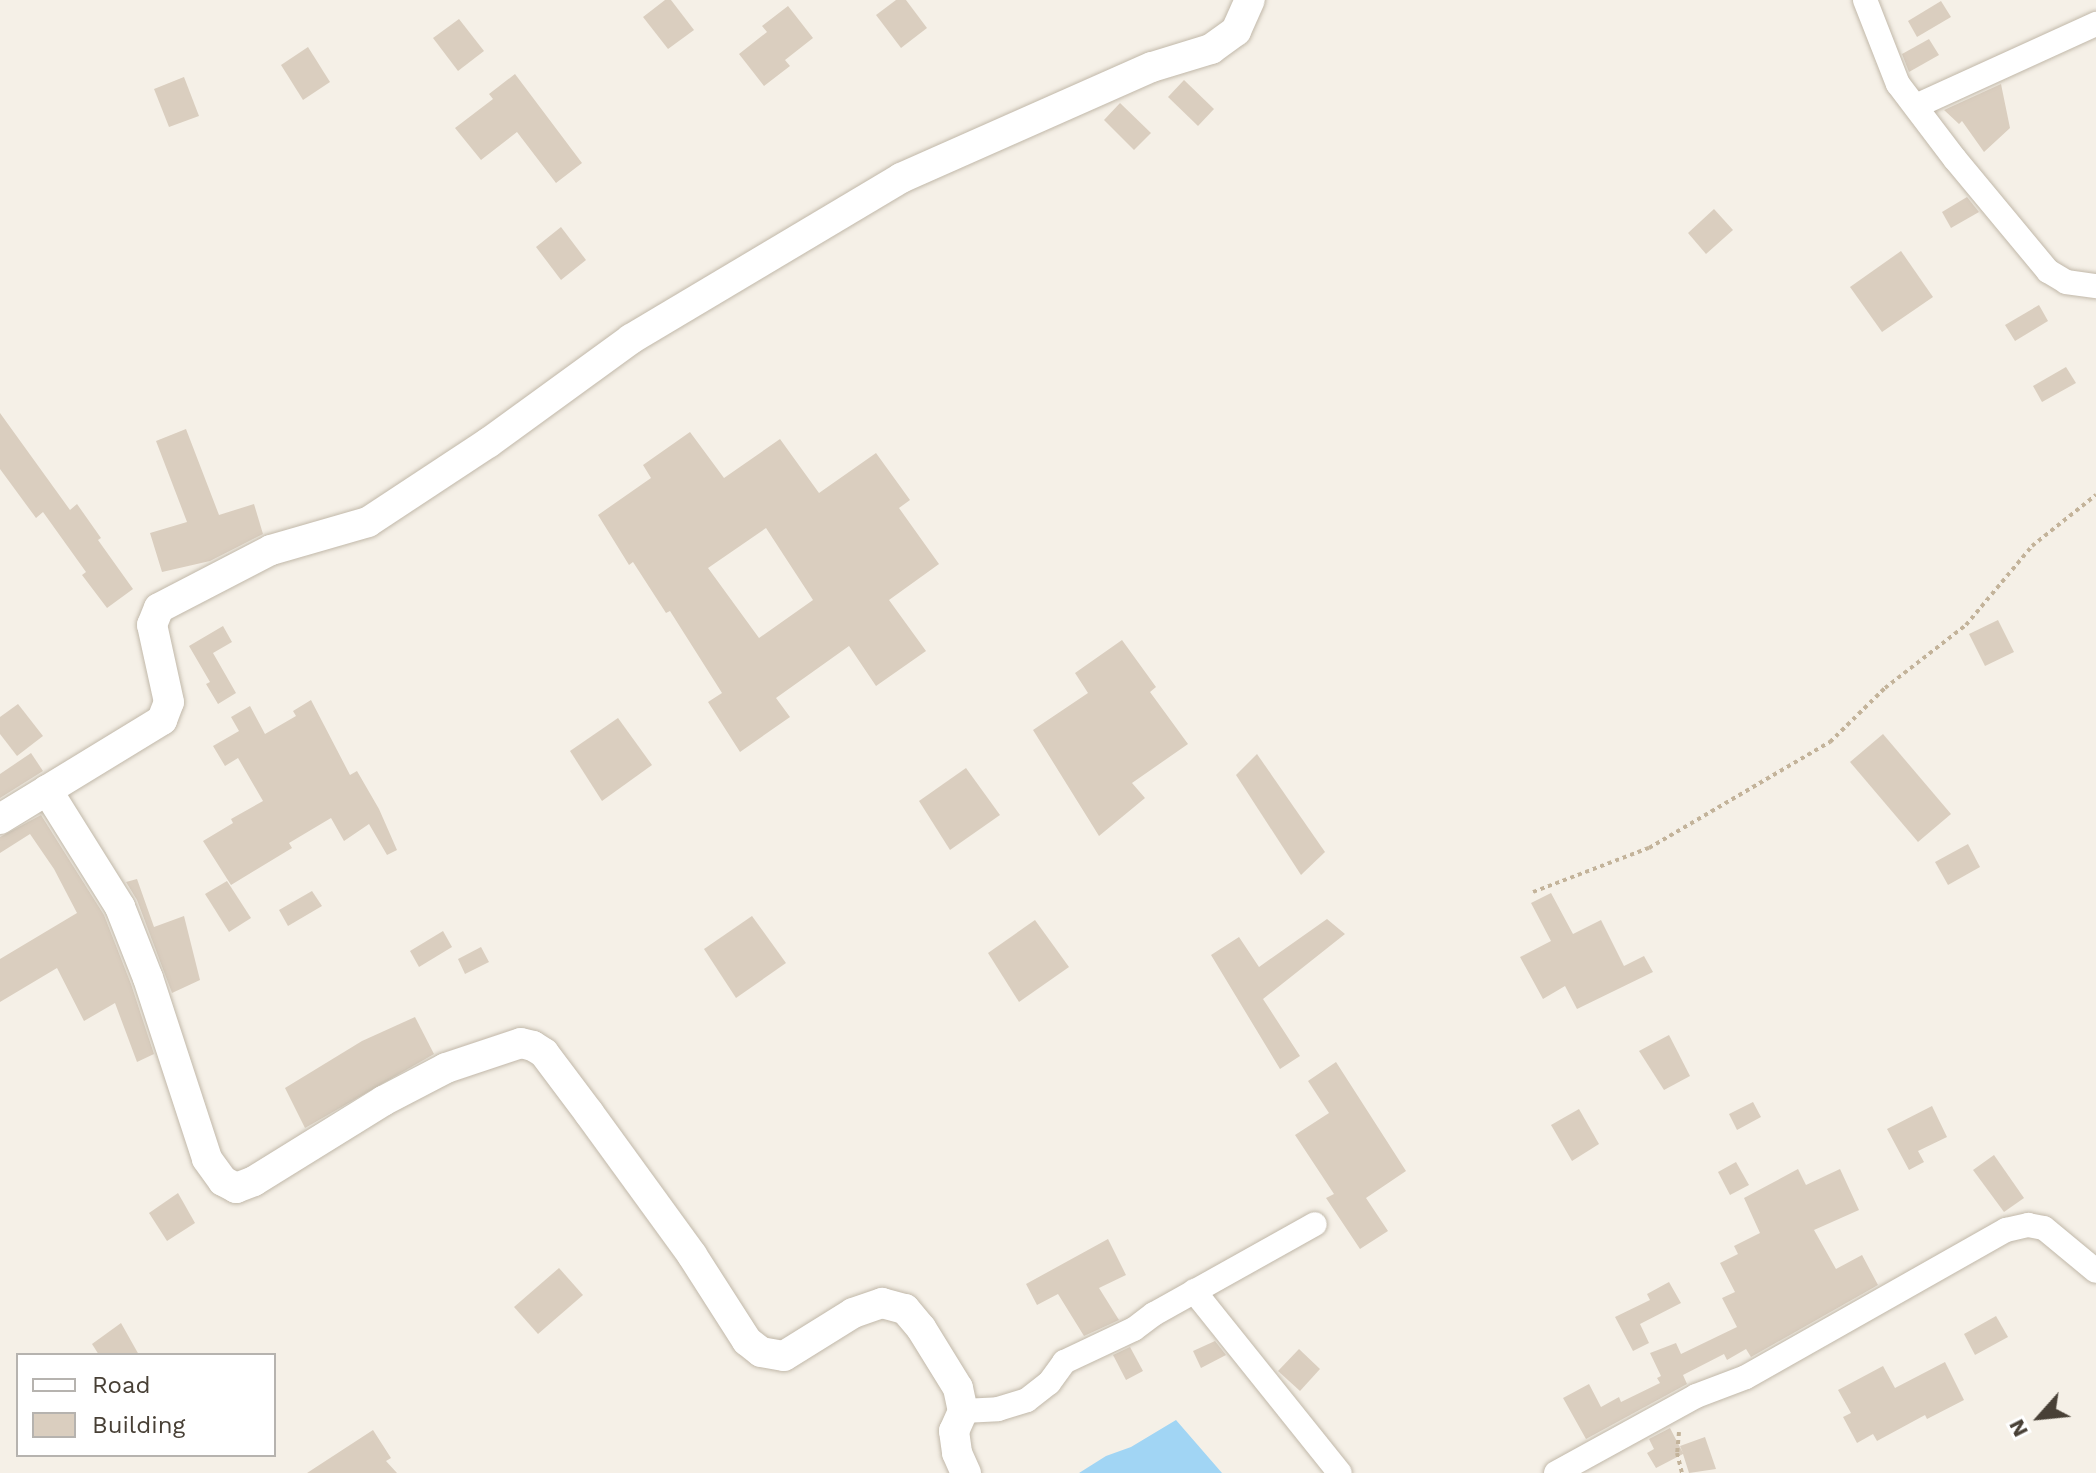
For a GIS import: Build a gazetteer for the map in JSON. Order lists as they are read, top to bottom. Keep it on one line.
{"legend":["Road","Building"],"north":"bottom left"}
